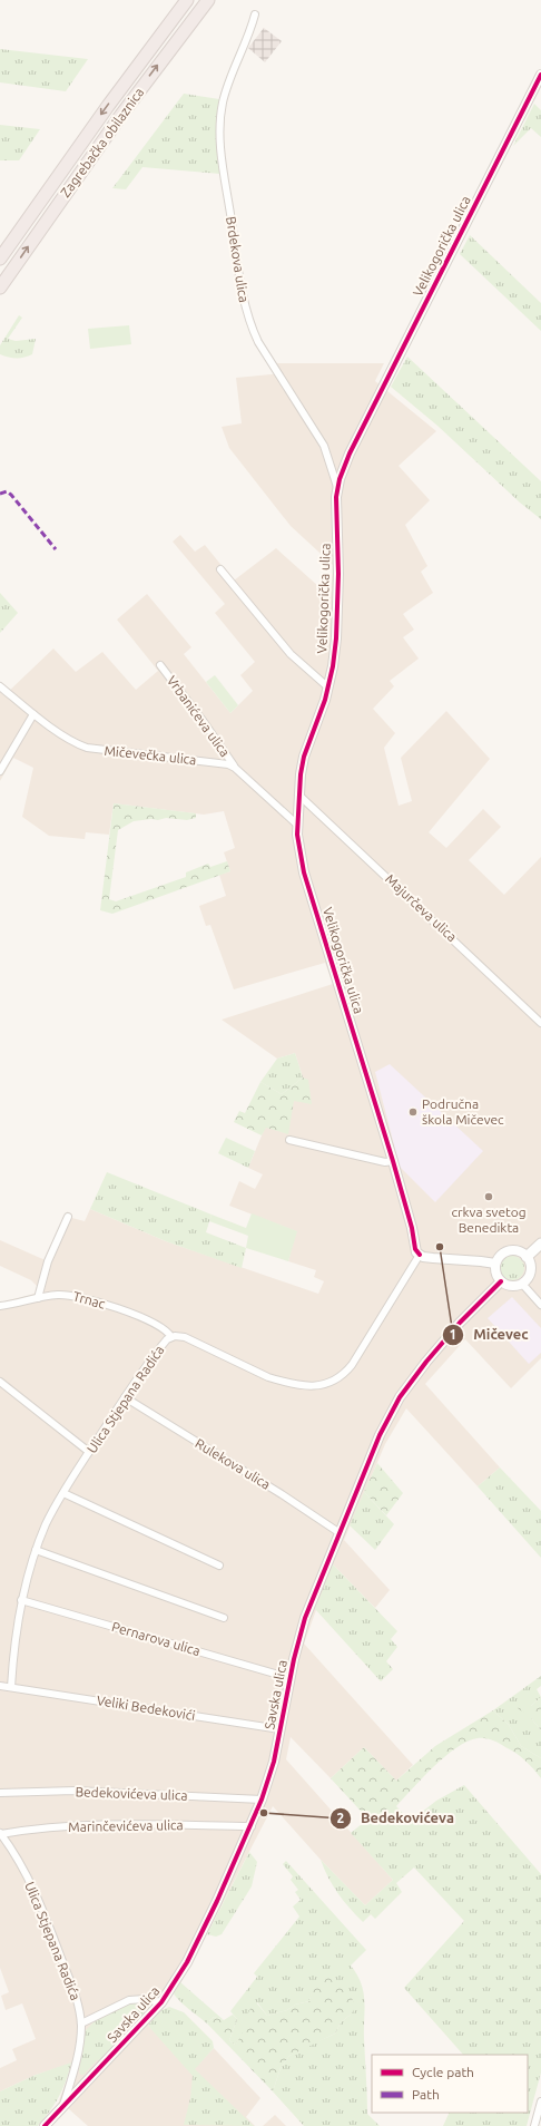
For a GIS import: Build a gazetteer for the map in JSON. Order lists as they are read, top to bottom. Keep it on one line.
{"streets":{"highway":["Zagrebačka obilaznica"],"street":["Velikogorička ulica","Brdekova ulica","Vrbanićeva ulica","Mičevečka ulica","Majurčeva ulica","Trnac","Ulica Stjepana Radića","Rulekova ulica","Pernarova ulica","Savska ulica","Veliki Bedekovići","Bedekovićeva ulica","Marinčevićeva ulica"]},"crossings":[["Velikogorička ulica","Brdekova ulica"],["Velikogorička ulica","Mičevečka ulica"],["Velikogorička ulica","Majurčeva ulica"],["Velikogorička ulica","Ulica Stjepana Radića"],["Vrbanićeva ulica","Mičevečka ulica"],["Trnac","Ulica Stjepana Radića"],["Ulica Stjepana Radića","Rulekova ulica"],["Ulica Stjepana Radića","Pernarova ulica"],["Ulica Stjepana Radića","Savska ulica"],["Ulica Stjepana Radića","Veliki Bedekovići"],["Ulica Stjepana Radića","Marinčevićeva ulica"],["Rulekova ulica","Savska ulica"],["Pernarova ulica","Savska ulica"],["Savska ulica","Veliki Bedekovići"],["Savska ulica","Bedekovićeva ulica"],["Savska ulica","Marinčevićeva ulica"]],"places":["Područna škola Mičevec","crkva svetog Benedikta","Mičevec","Bedekovićeva"],"legend":["Cycle path","Path"]}
